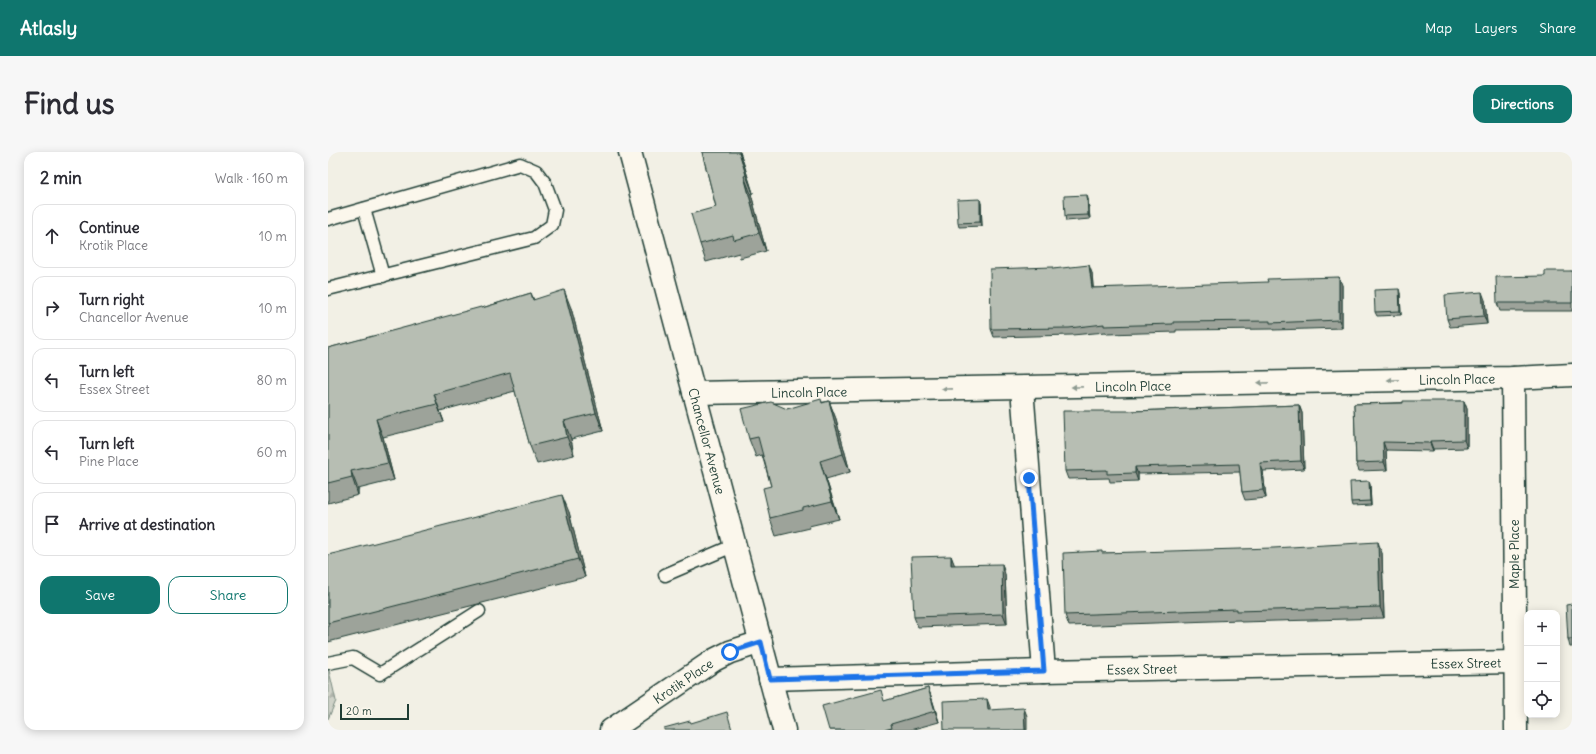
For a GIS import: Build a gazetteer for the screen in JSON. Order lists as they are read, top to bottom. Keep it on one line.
{"streets":{"street":["Lincoln Place","Chancellor Avenue","Maple Place","Essex Street","Krotik Place"]},"crossings":[["Lincoln Place","Chancellor Avenue"],["Lincoln Place","Maple Place"],["Chancellor Avenue","Essex Street"],["Chancellor Avenue","Krotik Place"],["Maple Place","Essex Street"]],"one_way":["Lincoln Place"],"scale_bar":"20 m","page":{"header":"Atlasly","nav":["Map","Layers","Share"],"buttons":["Directions",["Save","Share"]],"title":"Find us","heading":["2 min","Walk · 160 m"],"list":[["Continue","Krotik Place","10 m"],["Turn right","Chancellor Avenue","10 m"],["Turn left","Essex Street","80 m"],["Turn left","Pine Place","60 m"],"Arrive at destination"],"map_buttons":["+","−"],"scale":"20 m"}}
